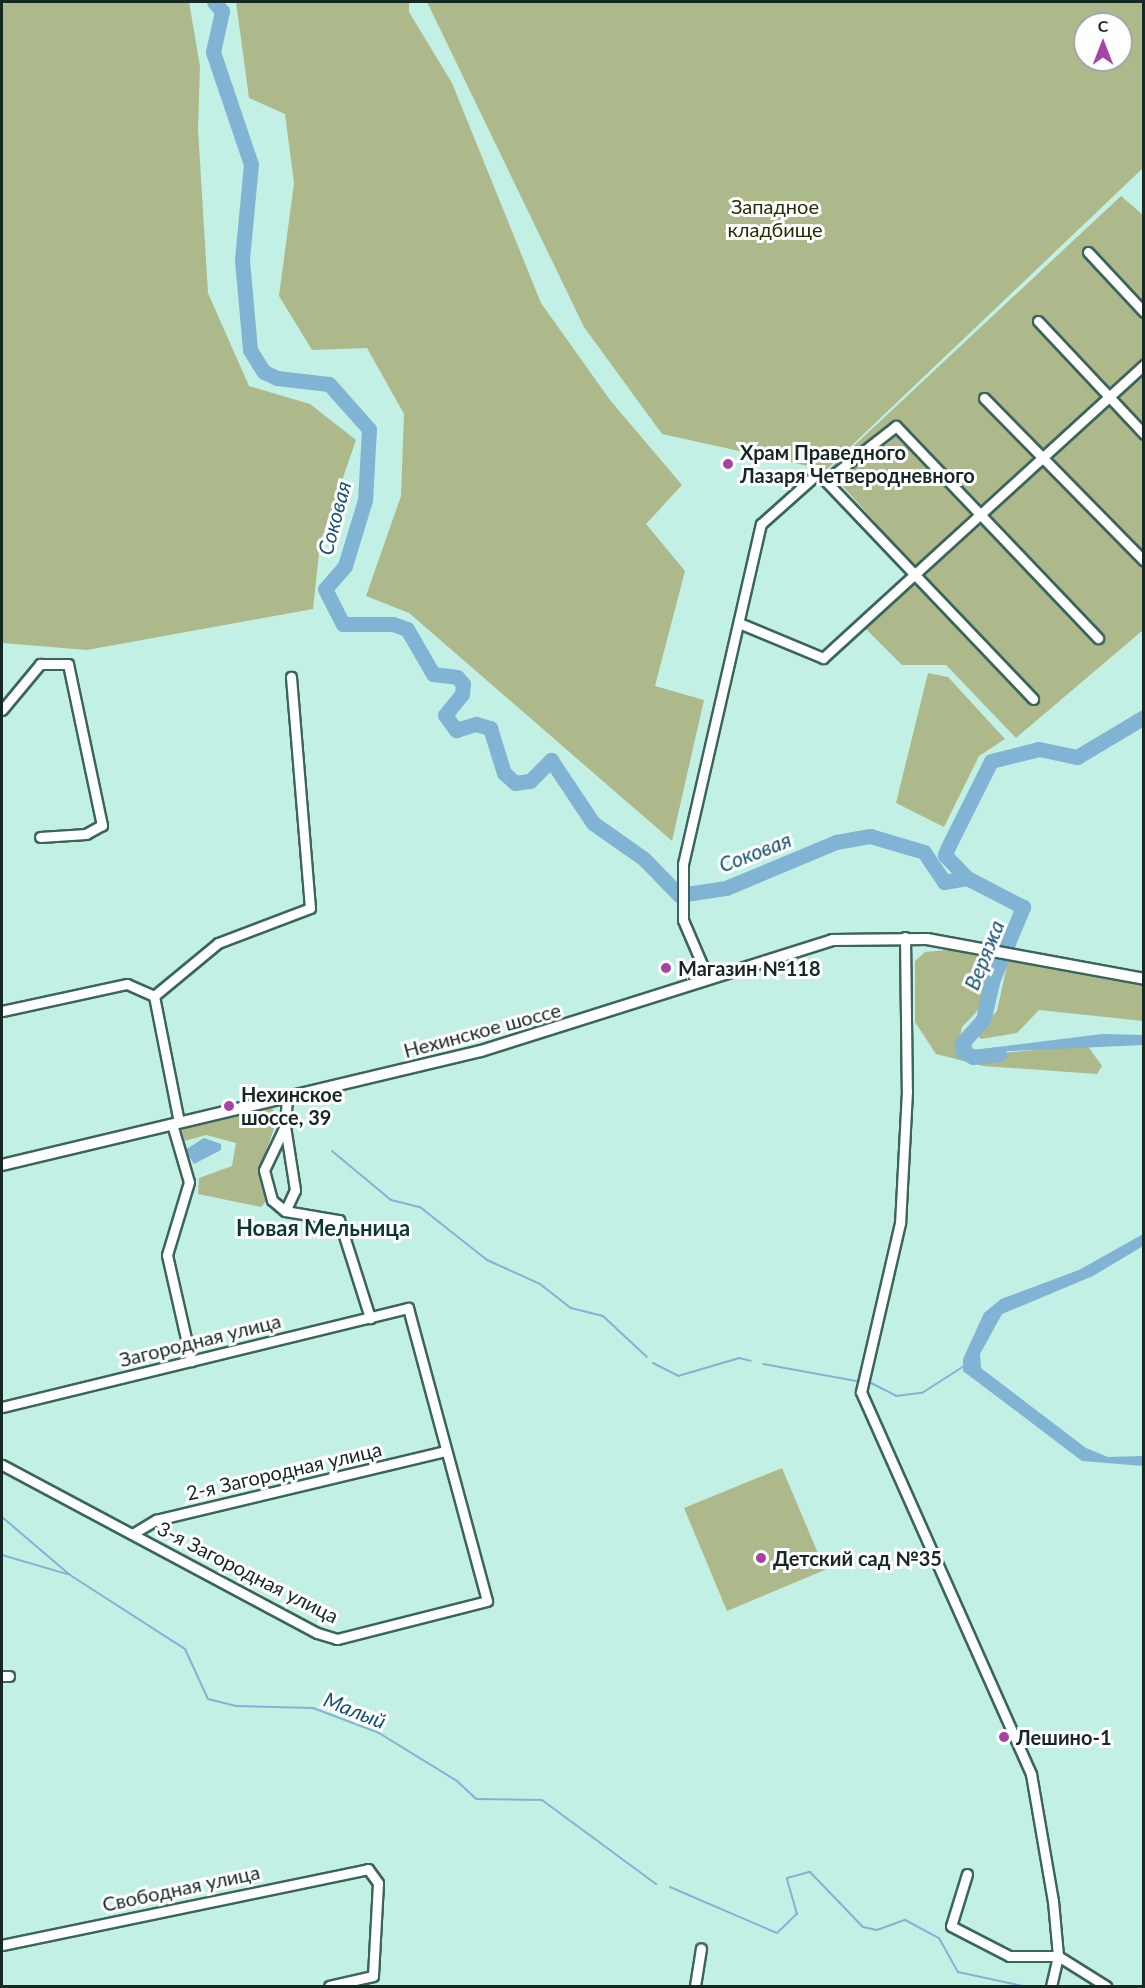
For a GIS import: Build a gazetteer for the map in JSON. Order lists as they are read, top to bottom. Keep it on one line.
{"streets":{"main road":["Нехинское шоссе"],"street":["Загородная улица","2-я Загородная улица","3-я Загородная улица","Свободная улица"]},"crossings":[["Загородная улица","2-я Загородная улица"],["Загородная улица","3-я Загородная улица"],["2-я Загородная улица","3-я Загородная улица"]],"districts":["Новая Мельница"],"water":["Соковая","Веряжа","Малый"],"parks":["Западное кладбище"],"places":["Храм Праведного Лазаря Четверодневного","Магазин №118","Нехинское шоссе, 39","Детский сад №35","Лешино-1"],"north":"top"}
